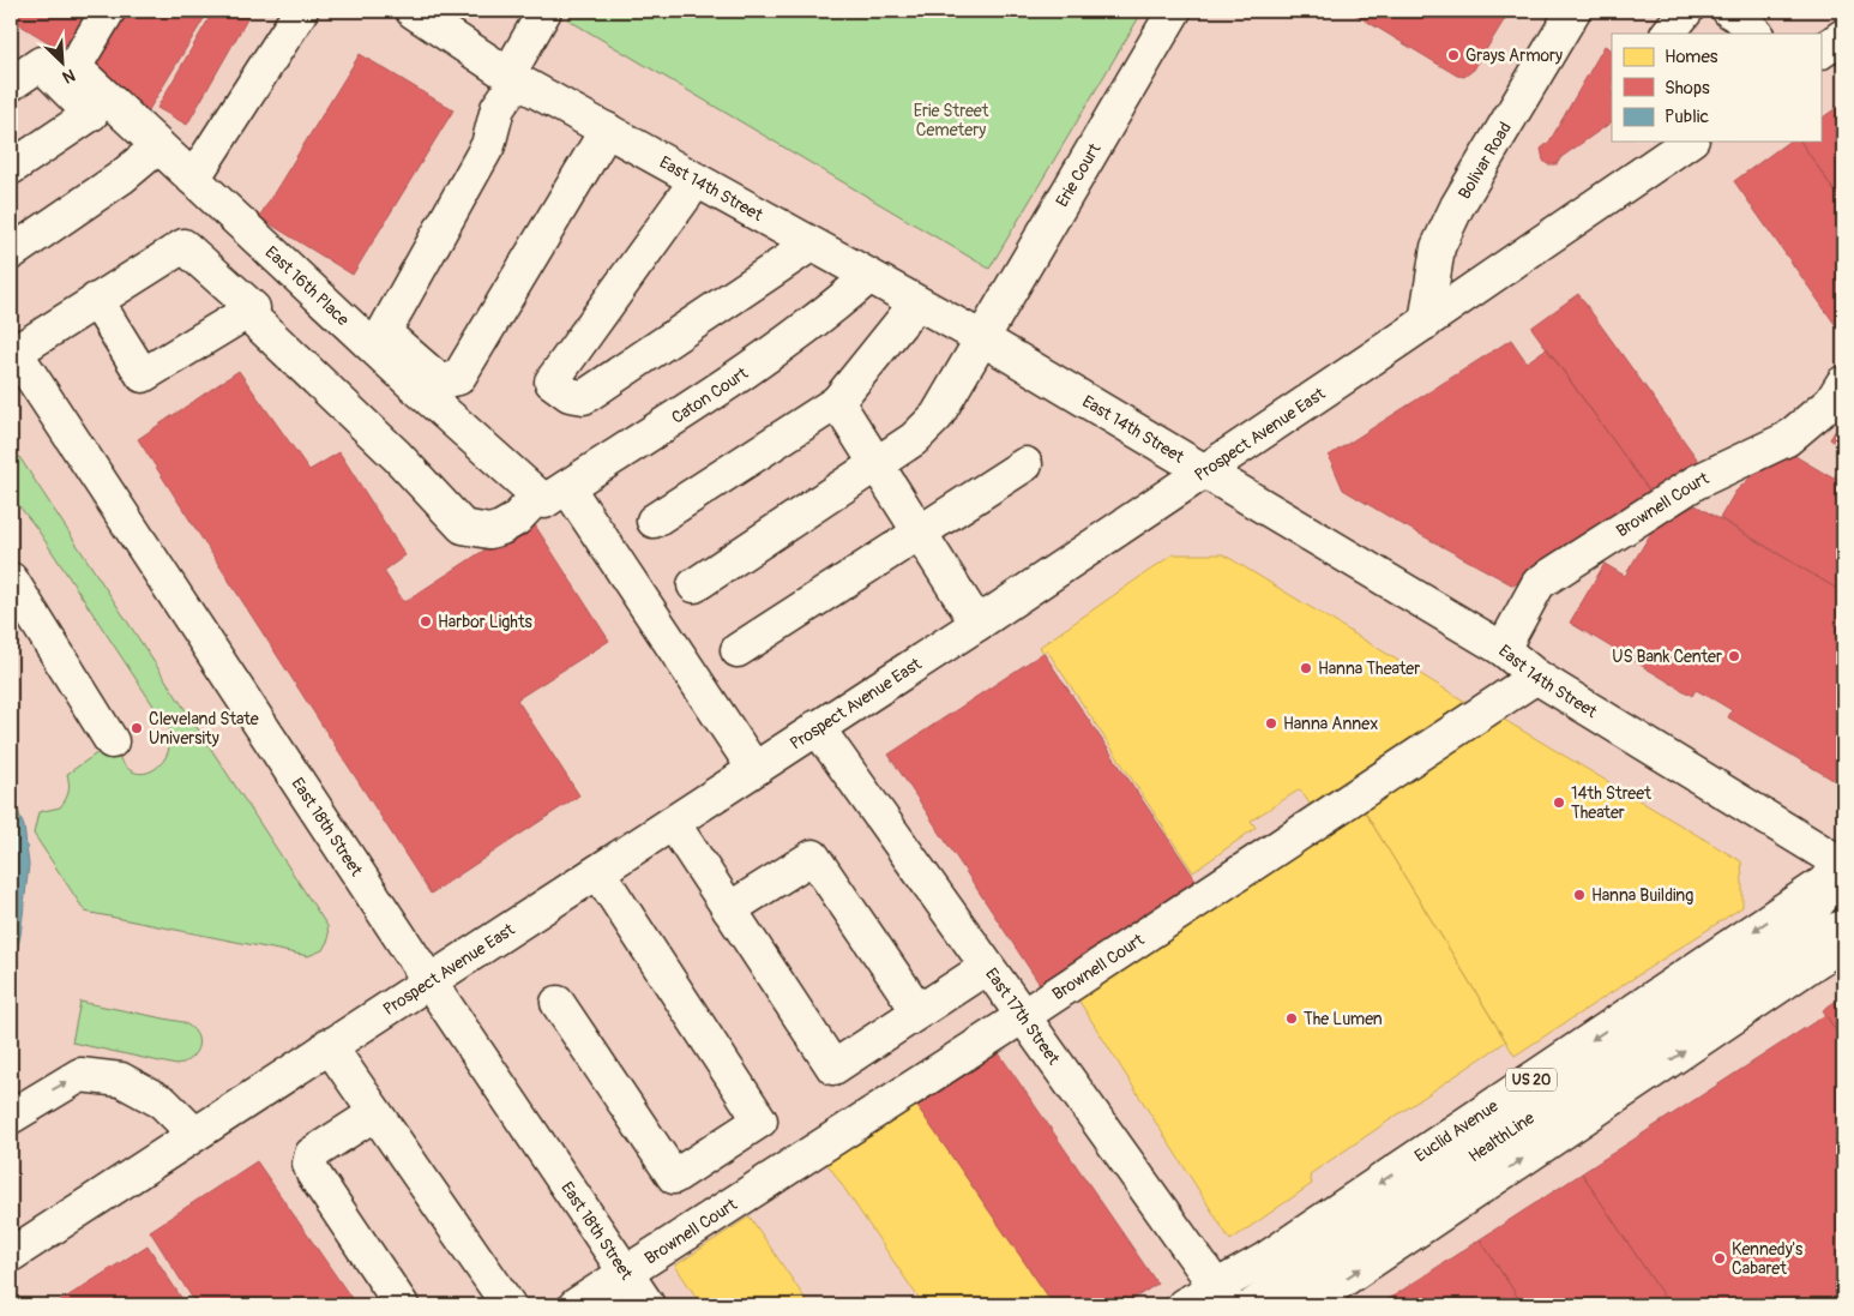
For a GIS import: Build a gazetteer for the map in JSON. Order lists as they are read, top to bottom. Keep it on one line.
{"streets":{"main road":["Bolivar Road","Erie Court","East 14th Street","East 16th Place","Caton Court","Prospect Avenue East","Brownell Court","East 18th Street","East 17th Street","US 20","Euclid Avenue","HealthLine"]},"crossings":[["Bolivar Road","Prospect Avenue East"],["Erie Court","East 14th Street"],["East 14th Street","Caton Court"],["East 14th Street","Prospect Avenue East"],["East 14th Street","Brownell Court"],["East 14th Street","Euclid Avenue"],["East 14th Street","HealthLine"],["East 16th Place","Caton Court"],["East 16th Place","Prospect Avenue East"],["Prospect Avenue East","East 18th Street"],["Prospect Avenue East","East 17th Street"],["Brownell Court","East 18th Street"],["Brownell Court","East 17th Street"],["East 17th Street","Euclid Avenue"],["Euclid Avenue","HealthLine"]],"parks":["Erie Street Cemetery"],"places":["Grays Armory","Harbor Lights","US Bank Center","Hanna Theater","Hanna Annex","Cleveland State University","14th Street Theater","Hanna Building","The Lumen","Kennedy's Cabaret"],"legend":["Homes","Shops","Public"],"north":"bottom right"}
